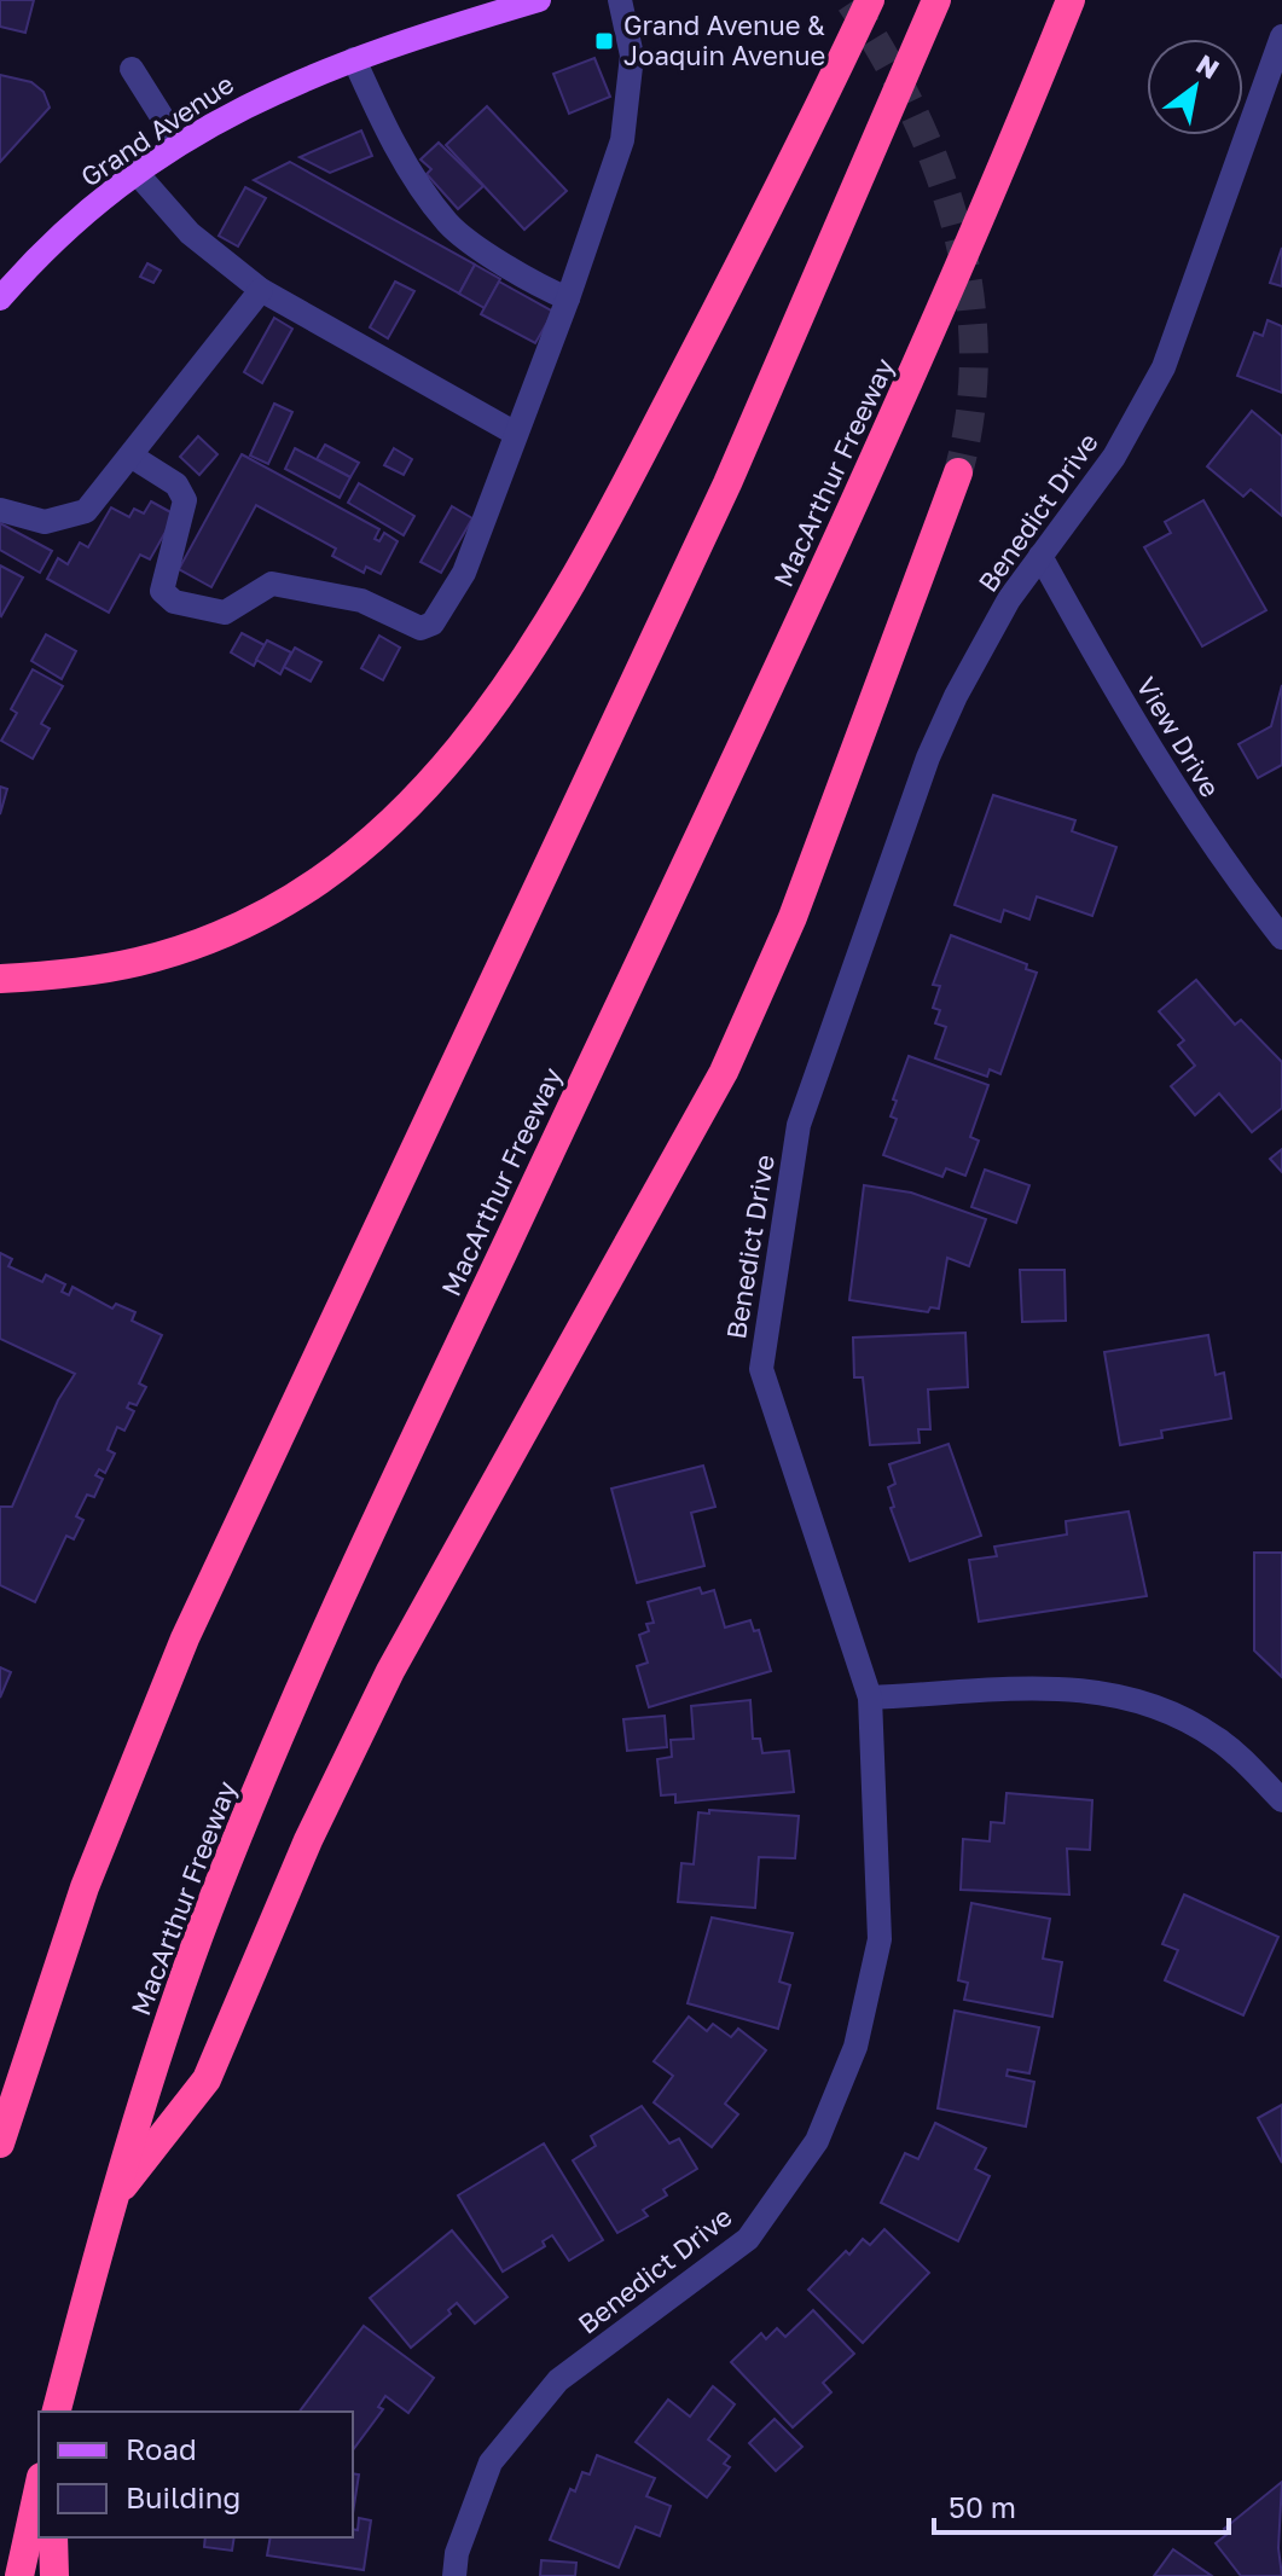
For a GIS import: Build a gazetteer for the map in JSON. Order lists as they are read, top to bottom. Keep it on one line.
{"streets":{"highway":["MacArthur Freeway"],"main road":["Grand Avenue"],"street":["Benedict Drive","View Drive"]},"crossings":[["Benedict Drive","View Drive"]],"places":{"transit":["Grand Avenue & Joaquin Avenue"]},"legend":["Road","Building"],"scale_bar":"50 m","north":"top right"}
